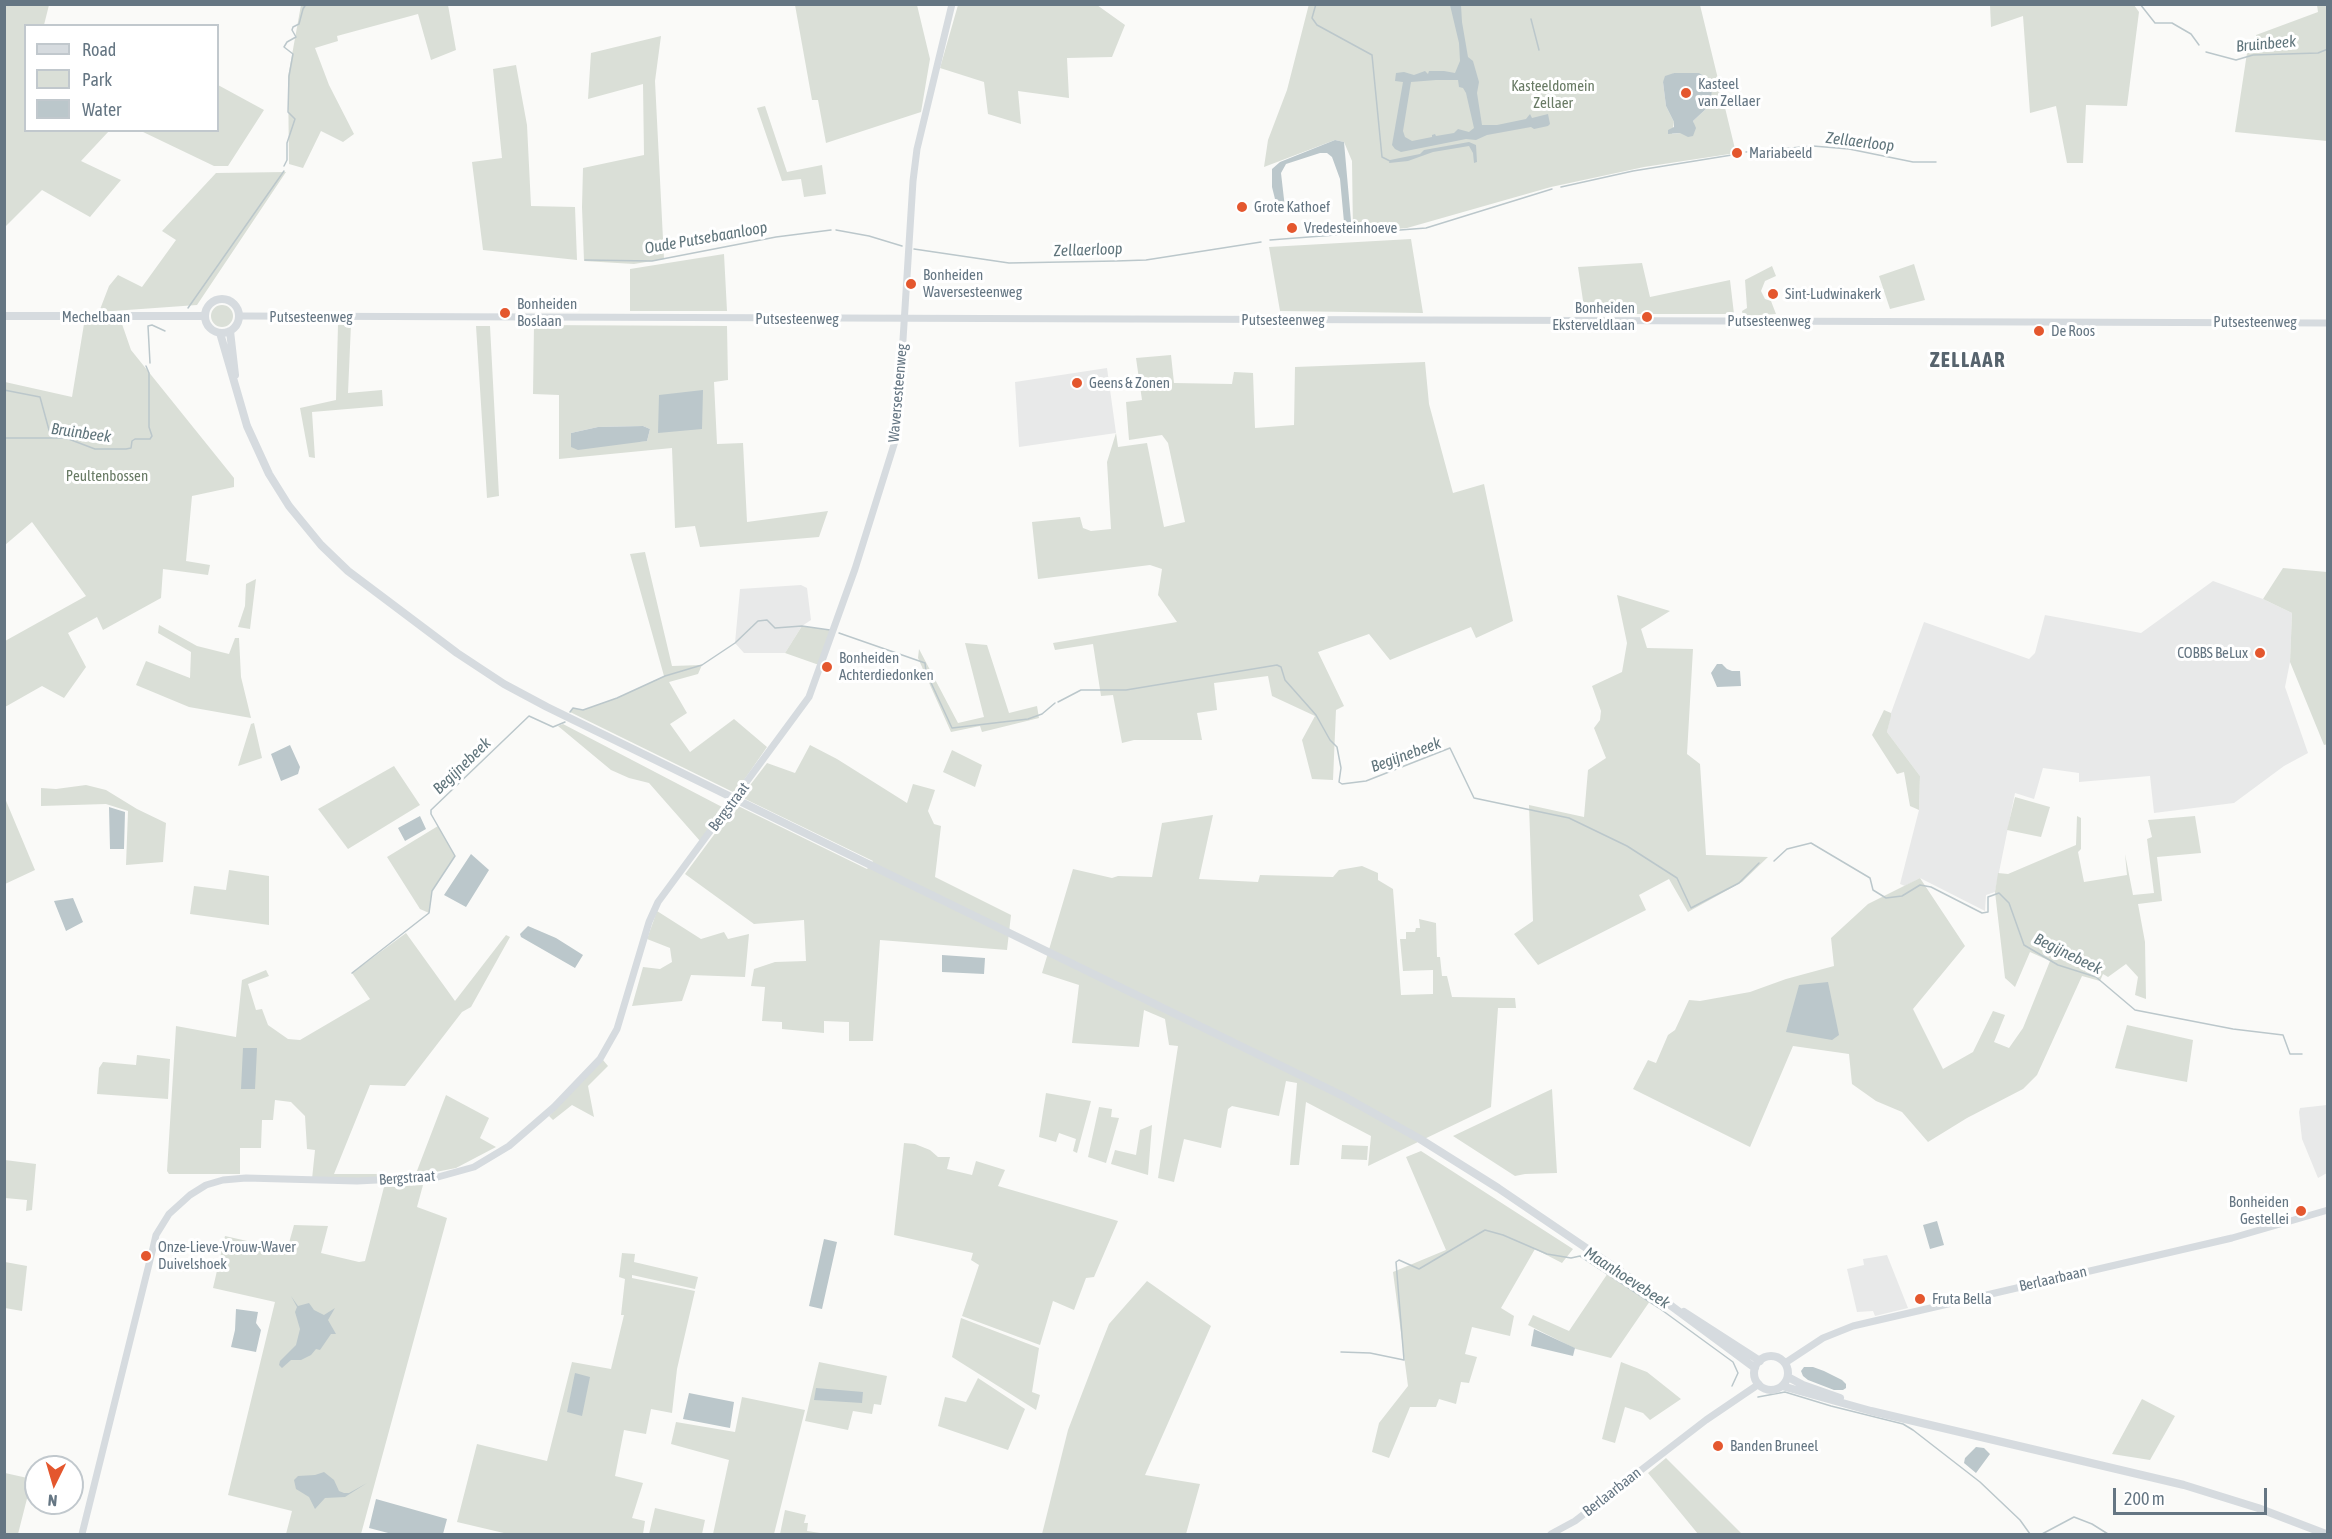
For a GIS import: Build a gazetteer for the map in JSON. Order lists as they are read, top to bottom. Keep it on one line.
{"streets":{"main road":["Mechelbaan"],"street":["Putsesteenweg","Waversesteenweg","Bergstraat","Berlaarbaan"]},"crossings":[["Mechelbaan","Putsesteenweg"],["Putsesteenweg","Waversesteenweg"],["Waversesteenweg","Bergstraat"]],"districts":["ZELLAAR"],"water":["Bruinbeek","Zellaerloop","Oude Putsebaanloop","Begijnebeek","Maanhoevebeek"],"parks":["Kasteeldomein Zellaer","Peultenbossen"],"places":["Kasteel van Zellaer","Mariabeeld","Grote Kathoef","Vredesteinhoeve","Bonheiden Waversesteenweg","Sint-Ludwinakerk","Bonheiden Boslaan","Bonheiden Eksterveldlaan","De Roos","Geens & Zonen","COBBS BeLux","Bonheiden Achterdiedonken","Bonheiden Gestellei","Onze-Lieve-Vrouw-Waver Duivelshoek","Fruta Bella","Banden Bruneel"],"legend":["Road","Park","Water"],"scale_bar":"200 m","north":"bottom"}
